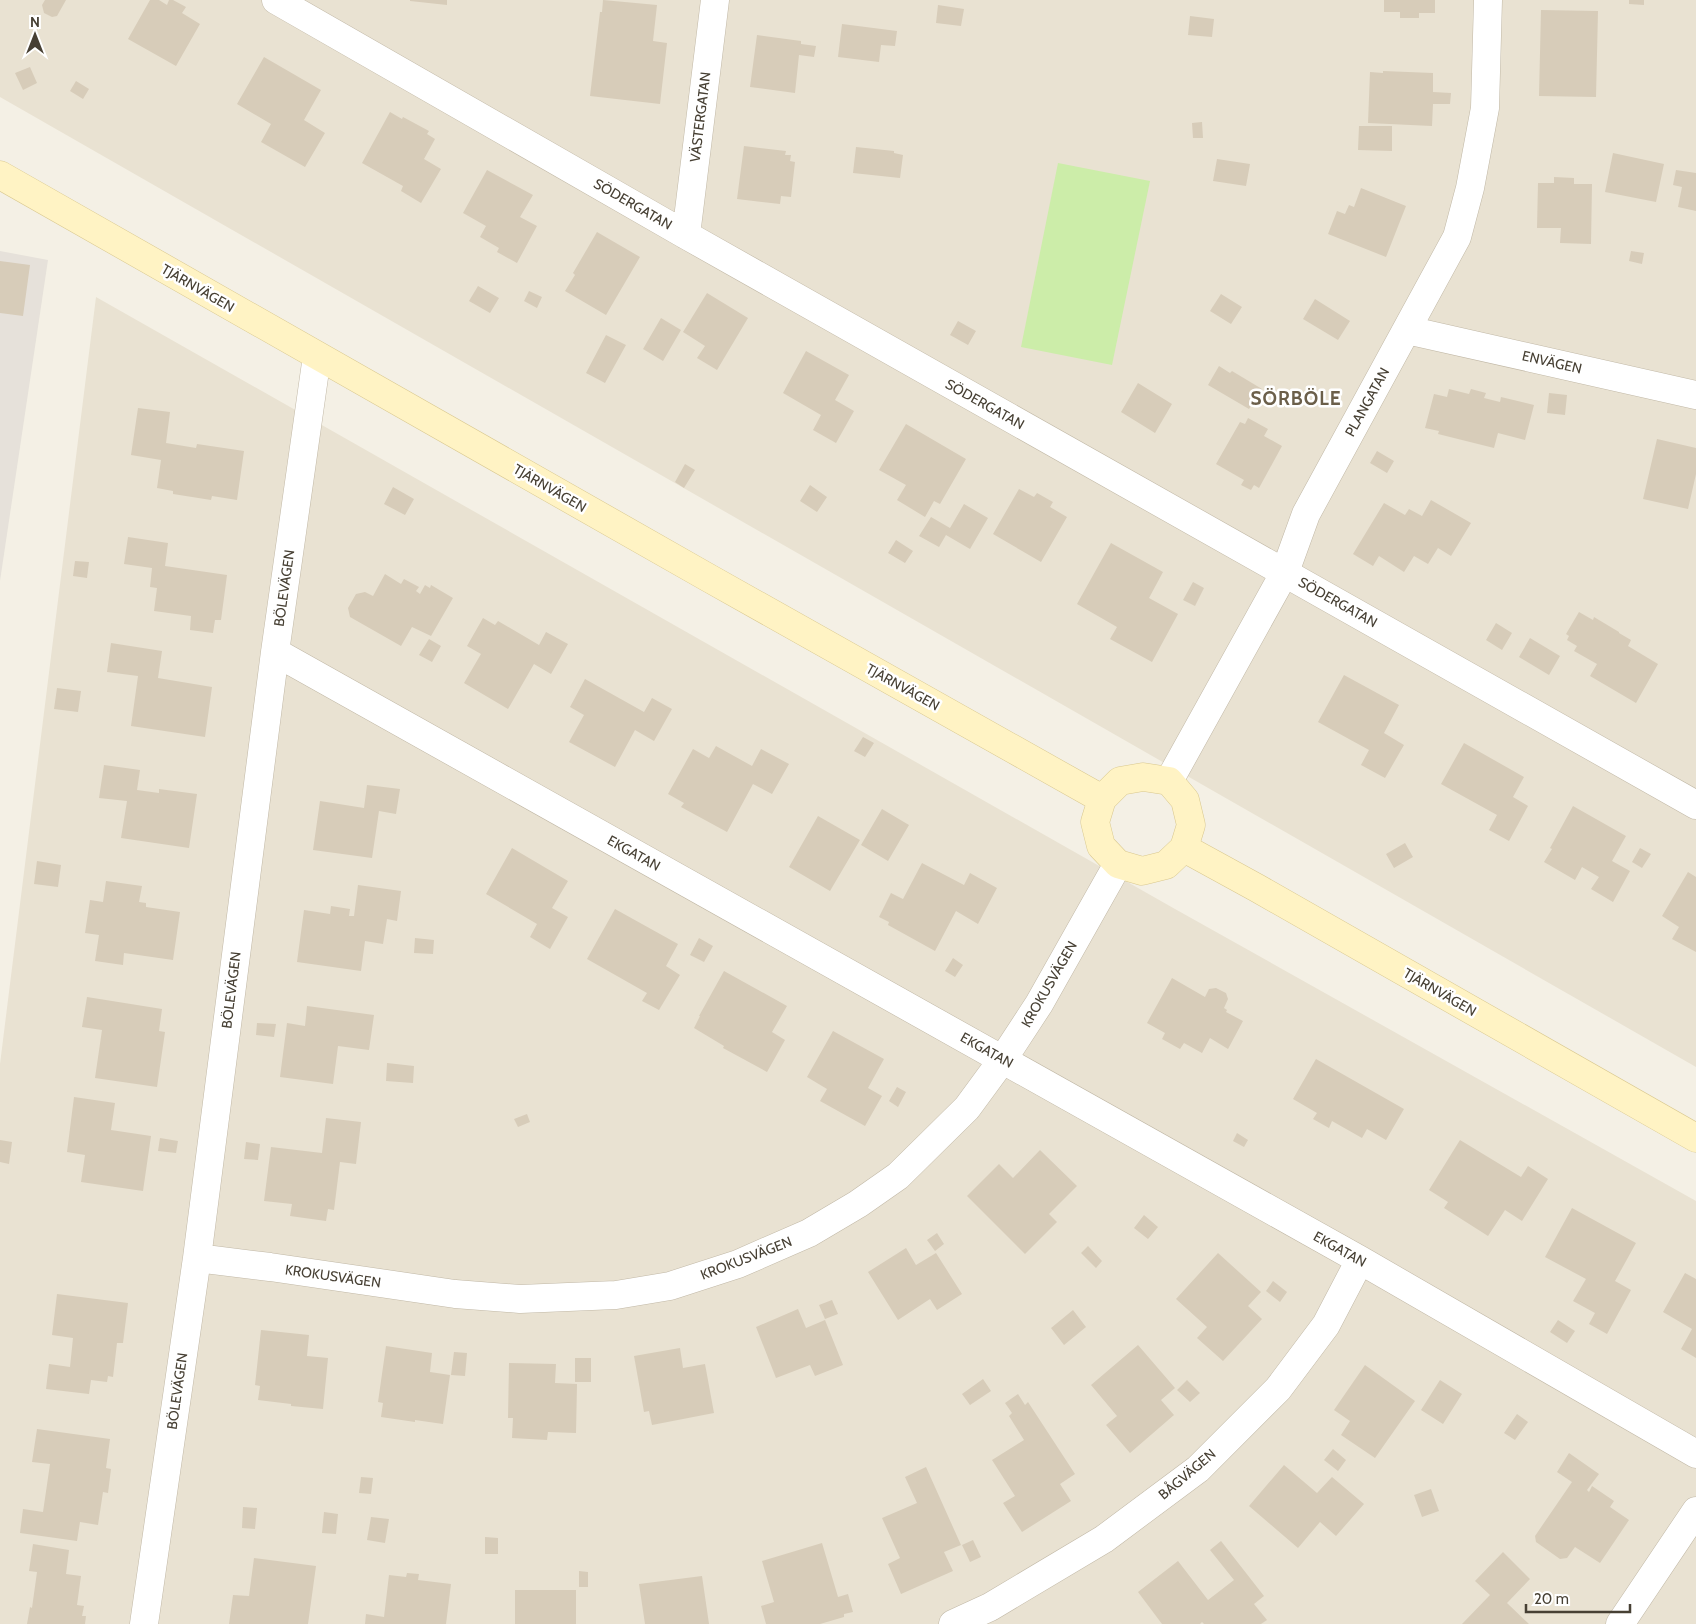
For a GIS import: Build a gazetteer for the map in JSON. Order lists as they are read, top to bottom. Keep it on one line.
{"streets":{"street":["VÄSTERGATAN","SÖDERGATAN","TJÄRNVÄGEN","ENVÄGEN","PLANGATAN","BÖLEVÄGEN","EKGATAN","KROKUSVÄGEN","BÅGVÄGEN"]},"crossings":[["VÄSTERGATAN","SÖDERGATAN"],["SÖDERGATAN","PLANGATAN"],["TJÄRNVÄGEN","PLANGATAN"],["TJÄRNVÄGEN","BÖLEVÄGEN"],["TJÄRNVÄGEN","KROKUSVÄGEN"],["ENVÄGEN","PLANGATAN"],["PLANGATAN","KROKUSVÄGEN"],["BÖLEVÄGEN","EKGATAN"],["BÖLEVÄGEN","KROKUSVÄGEN"],["EKGATAN","KROKUSVÄGEN"],["EKGATAN","BÅGVÄGEN"]],"districts":["SÖRBÖLE"],"scale_bar":"20 m","north":"top"}
